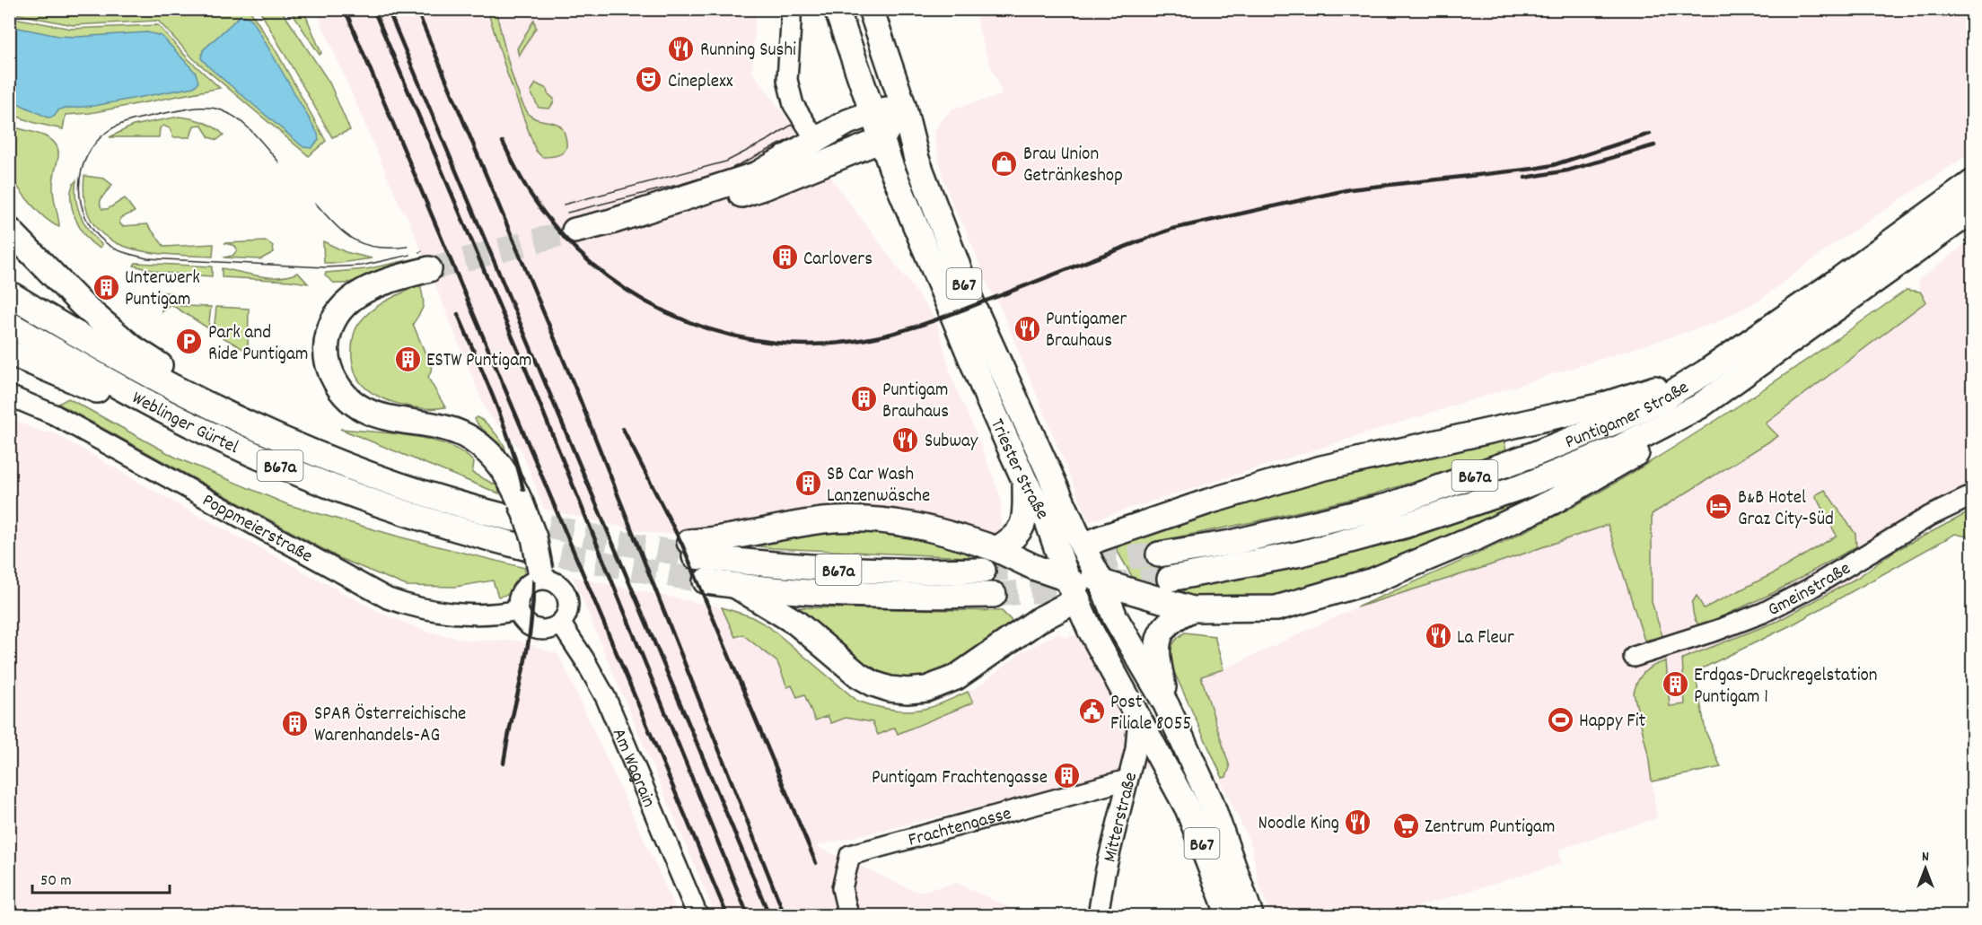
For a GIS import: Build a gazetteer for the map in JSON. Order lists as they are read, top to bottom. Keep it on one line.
{"streets":{"main road":["B67","Puntigamer Straße","Weblinger Gürtel","B67a","Triester Straße"],"street":["Poppmeierstraße","Gmeinstraße","Am Wagrain","Mitterstraße","Frachtengasse"]},"crossings":[["Triester Straße","Mitterstraße"],["Poppmeierstraße","Am Wagrain"],["Mitterstraße","Frachtengasse"]],"places":{"restaurant":["Running Sushi","Puntigamer Brauhaus","Subway","La Fleur","Noodle King"],"theatre":["Cineplexx"],"shop":["Brau Union Getränkeshop"],"building":["Carlovers","Unterwerk Puntigam","ESTW Puntigam","Puntigam Brauhaus","SB Car Wash Lanzenwäsche","Erdgas-Druckregelstation Puntigam 1","SPAR Österreichische Warenhandels-AG","Puntigam Frachtengasse"],"parking":["Park and Ride Puntigam"],"hotel":["B&B Hotel Graz City-Süd"],"public building":["Post Filiale 8055"],"sports":["Happy Fit"],"supermarket":["Zentrum Puntigam"]},"scale_bar":"50 m","north":"top"}
